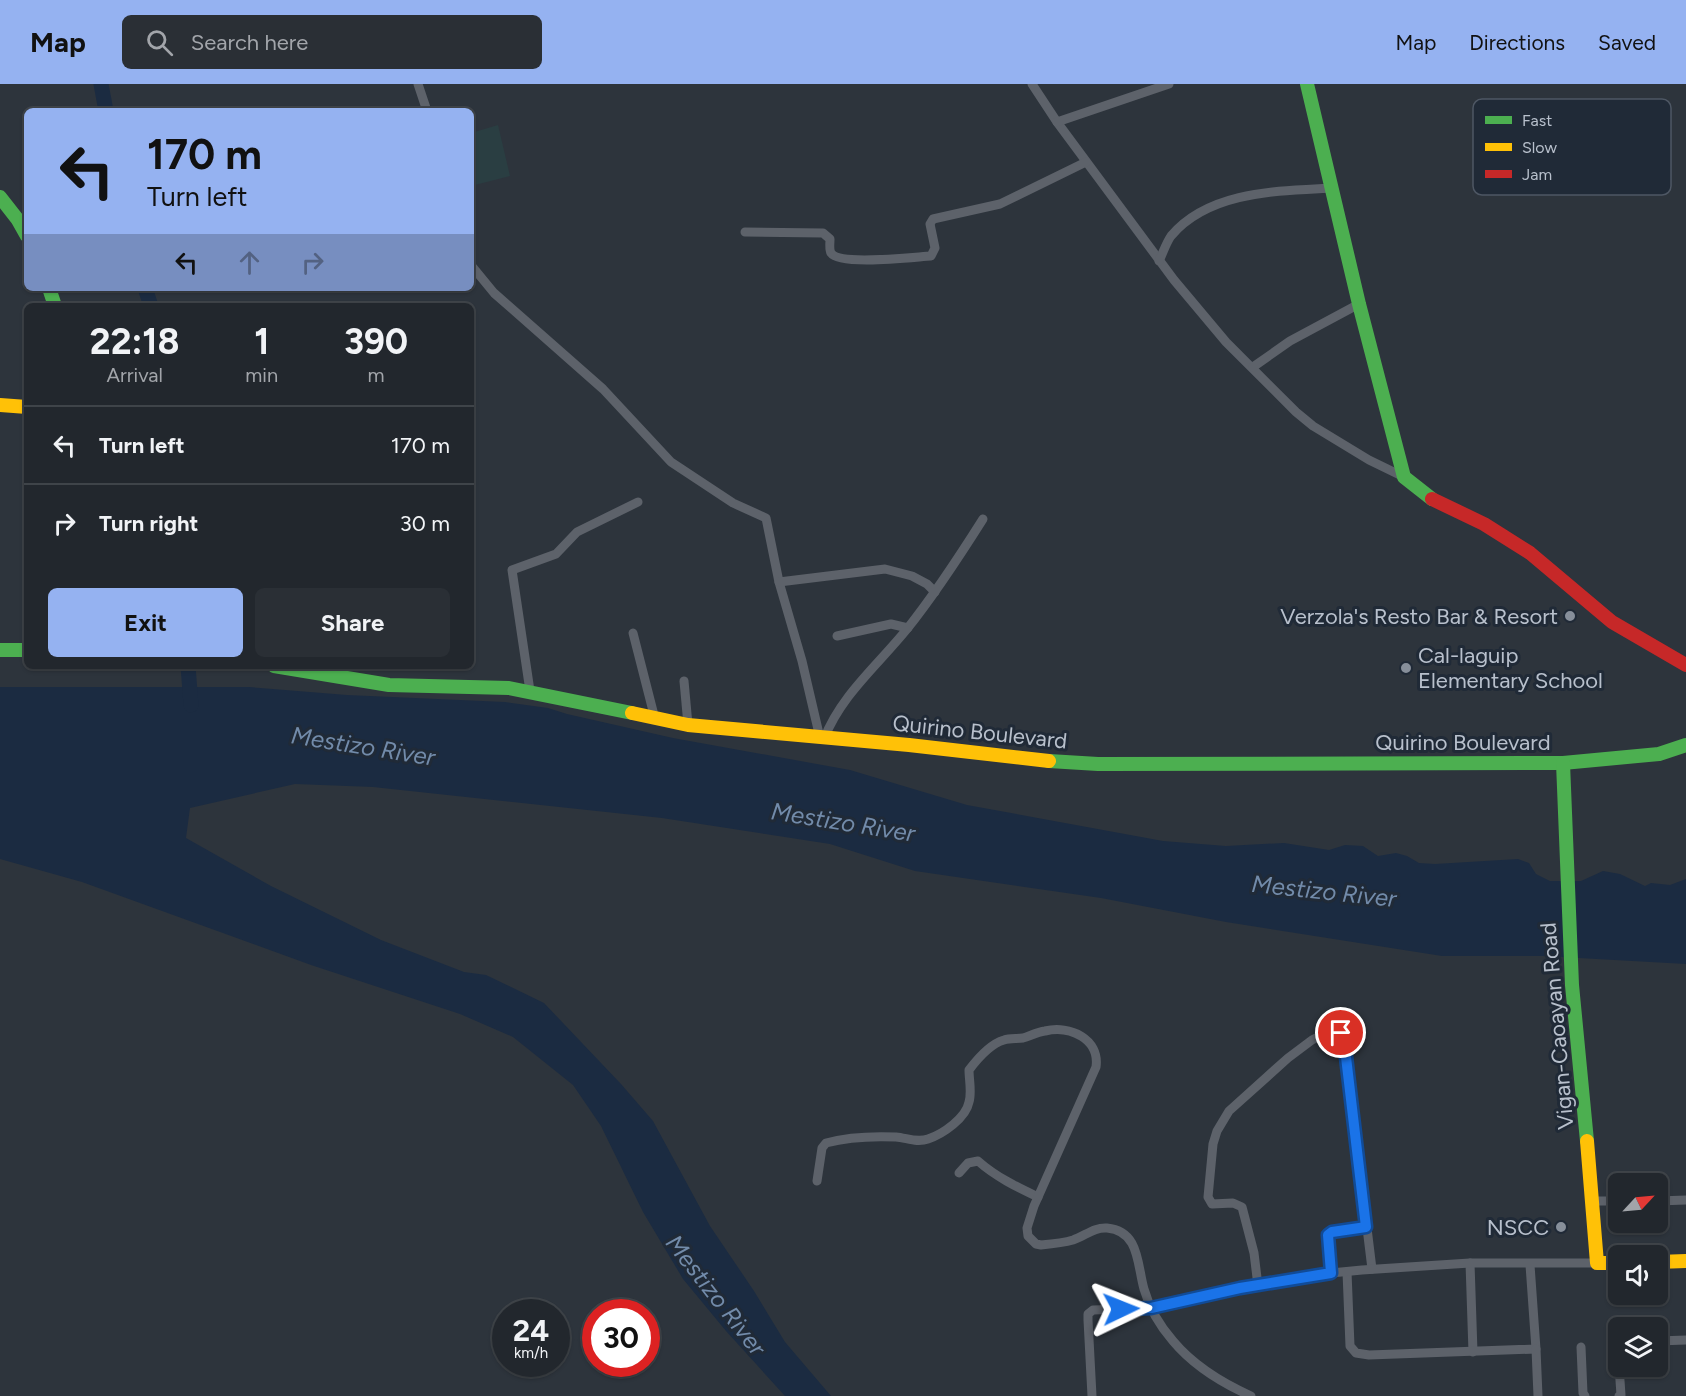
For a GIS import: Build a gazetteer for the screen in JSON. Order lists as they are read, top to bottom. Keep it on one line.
{"streets":{"street":["Quirino Boulevard","Vigan-Caoayan Road"]},"crossings":[["Quirino Boulevard","Vigan-Caoayan Road"]],"water":["Mestizo River"],"places":["Verzola's Resto Bar & Resort","Cal-laguip Elementary School","NSCC"],"legend":["Fast","Slow","Jam"],"north":"top right","page":{"header":"Map","search":"Search here","nav":["Map","Directions","Saved"],"turn":["170 m","Turn left"],"eta":["22:18","Arrival","1","min","390","m"],"list":[{"name":"Turn left","value":"170 m"},{"name":"Turn right","value":"30 m"}],"buttons":["Exit","Share"],"speed":"24 km/h","limit":"30"}}
